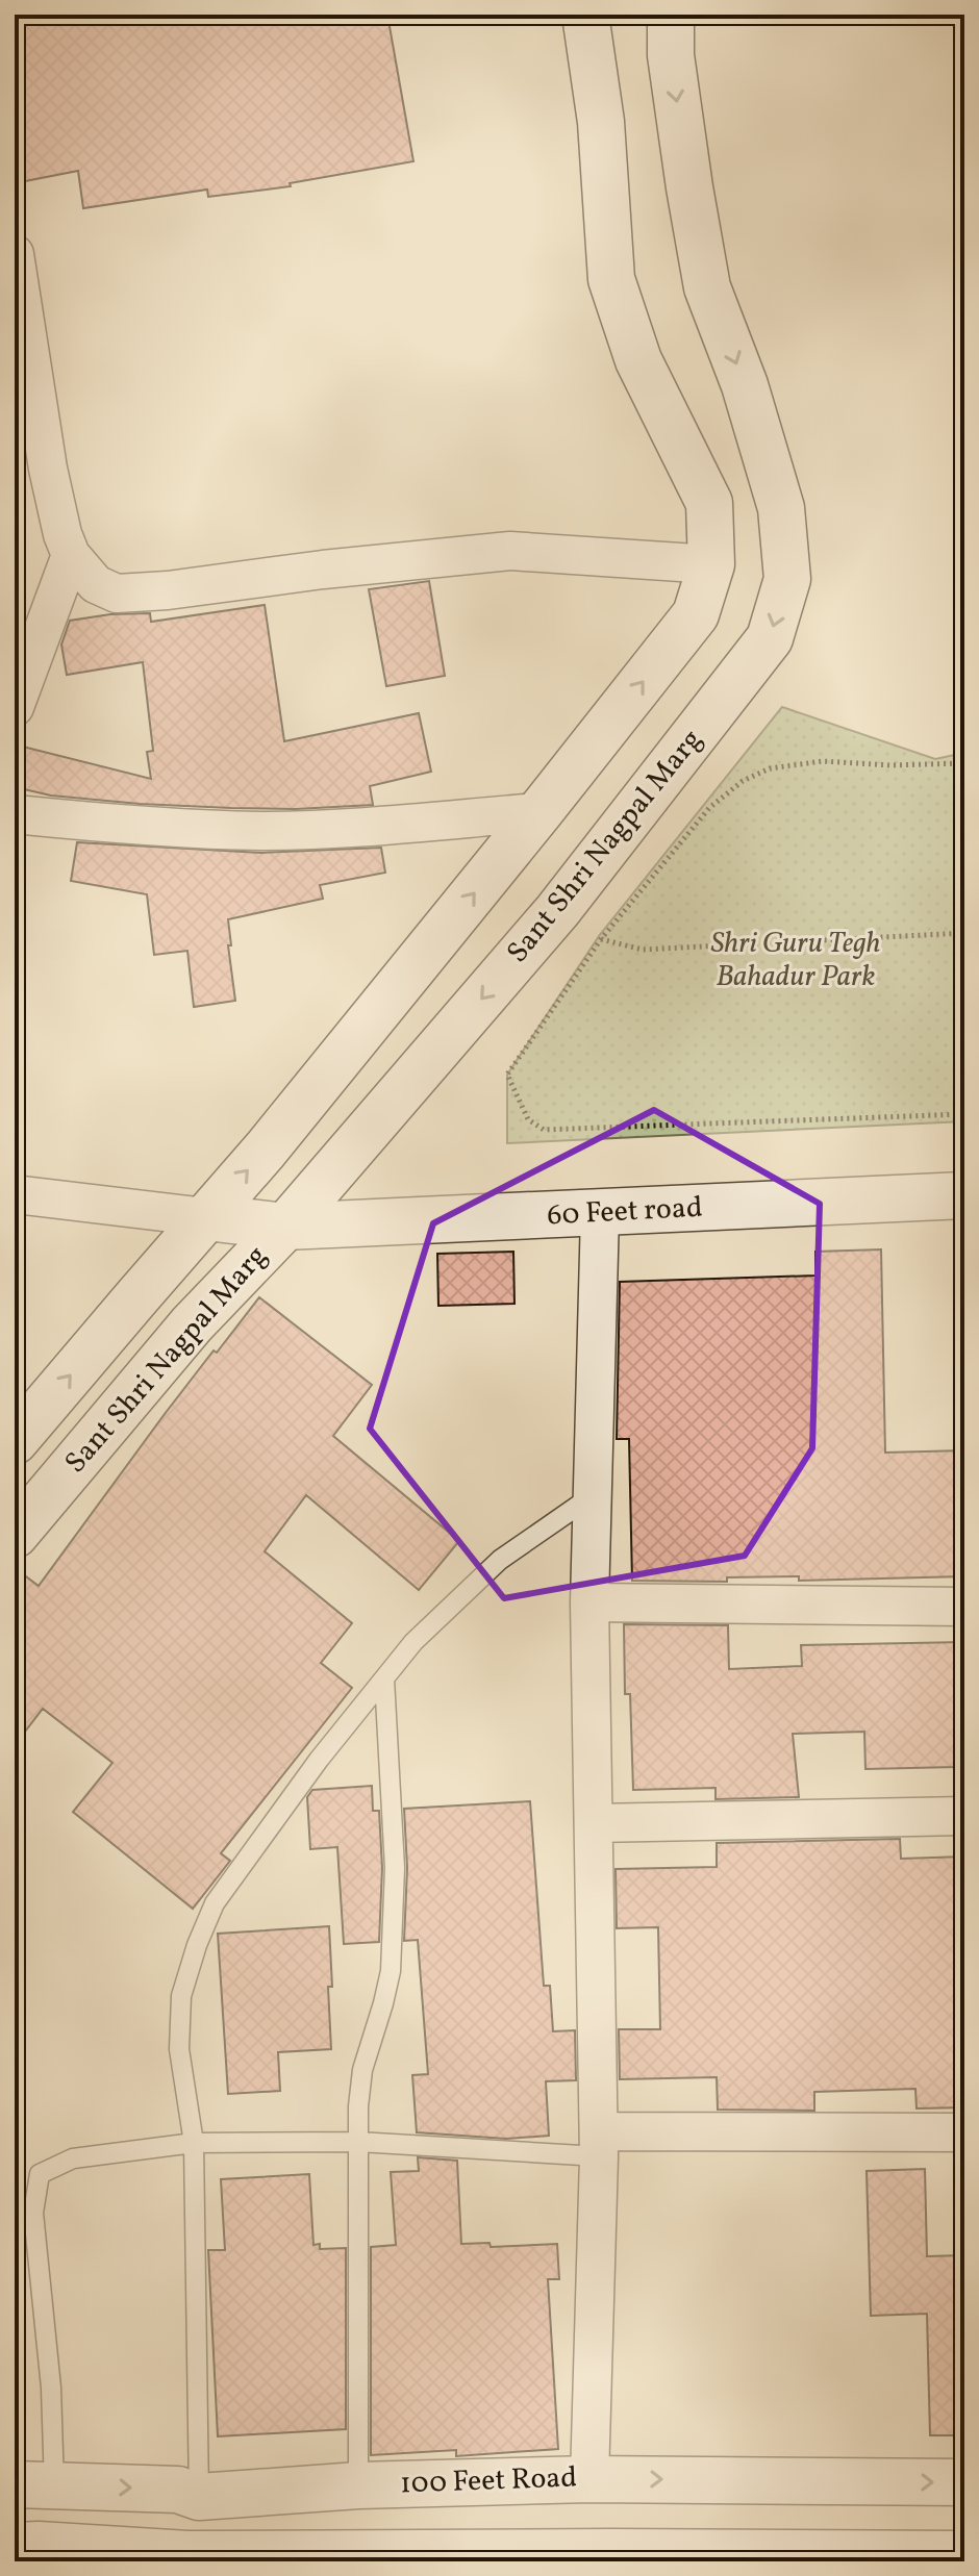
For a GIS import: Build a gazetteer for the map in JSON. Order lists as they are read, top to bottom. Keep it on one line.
{"streets":{"main road":["Sant Shri Nagpal Marg","60 Feet road","100 Feet Road"]},"crossings":[["Sant Shri Nagpal Marg","60 Feet road"]],"parks":["Shri Guru Tegh Bahadur Park"]}
